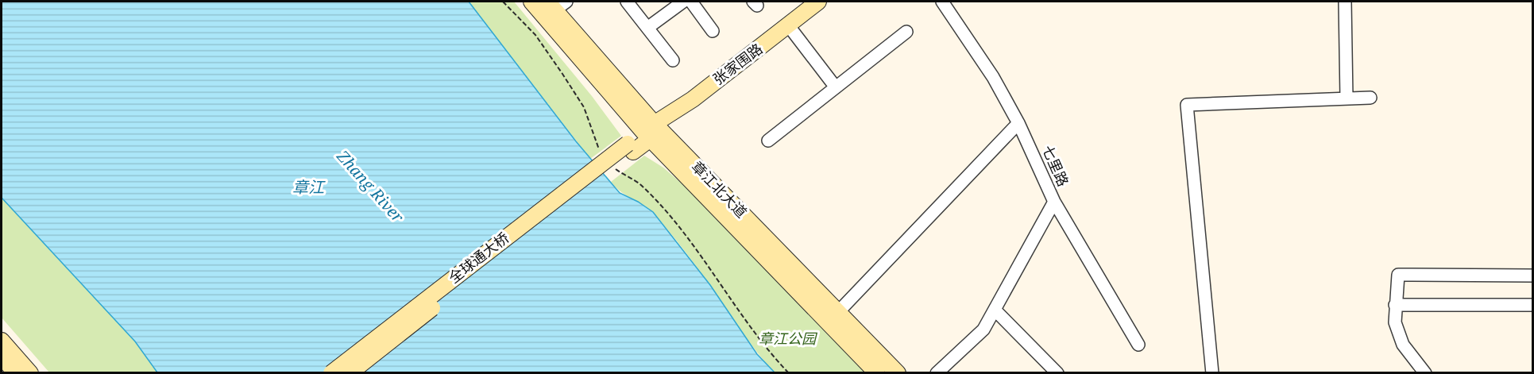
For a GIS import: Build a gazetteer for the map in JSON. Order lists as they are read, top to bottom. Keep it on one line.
{"streets":{"main road":["张家围路","章江北大道","全球通大桥"],"street":["七里路"]},"crossings":[["张家围路","章江北大道"],["张家围路","全球通大桥"]],"water":["Zhang River","章江"],"parks":["章江公园"]}
